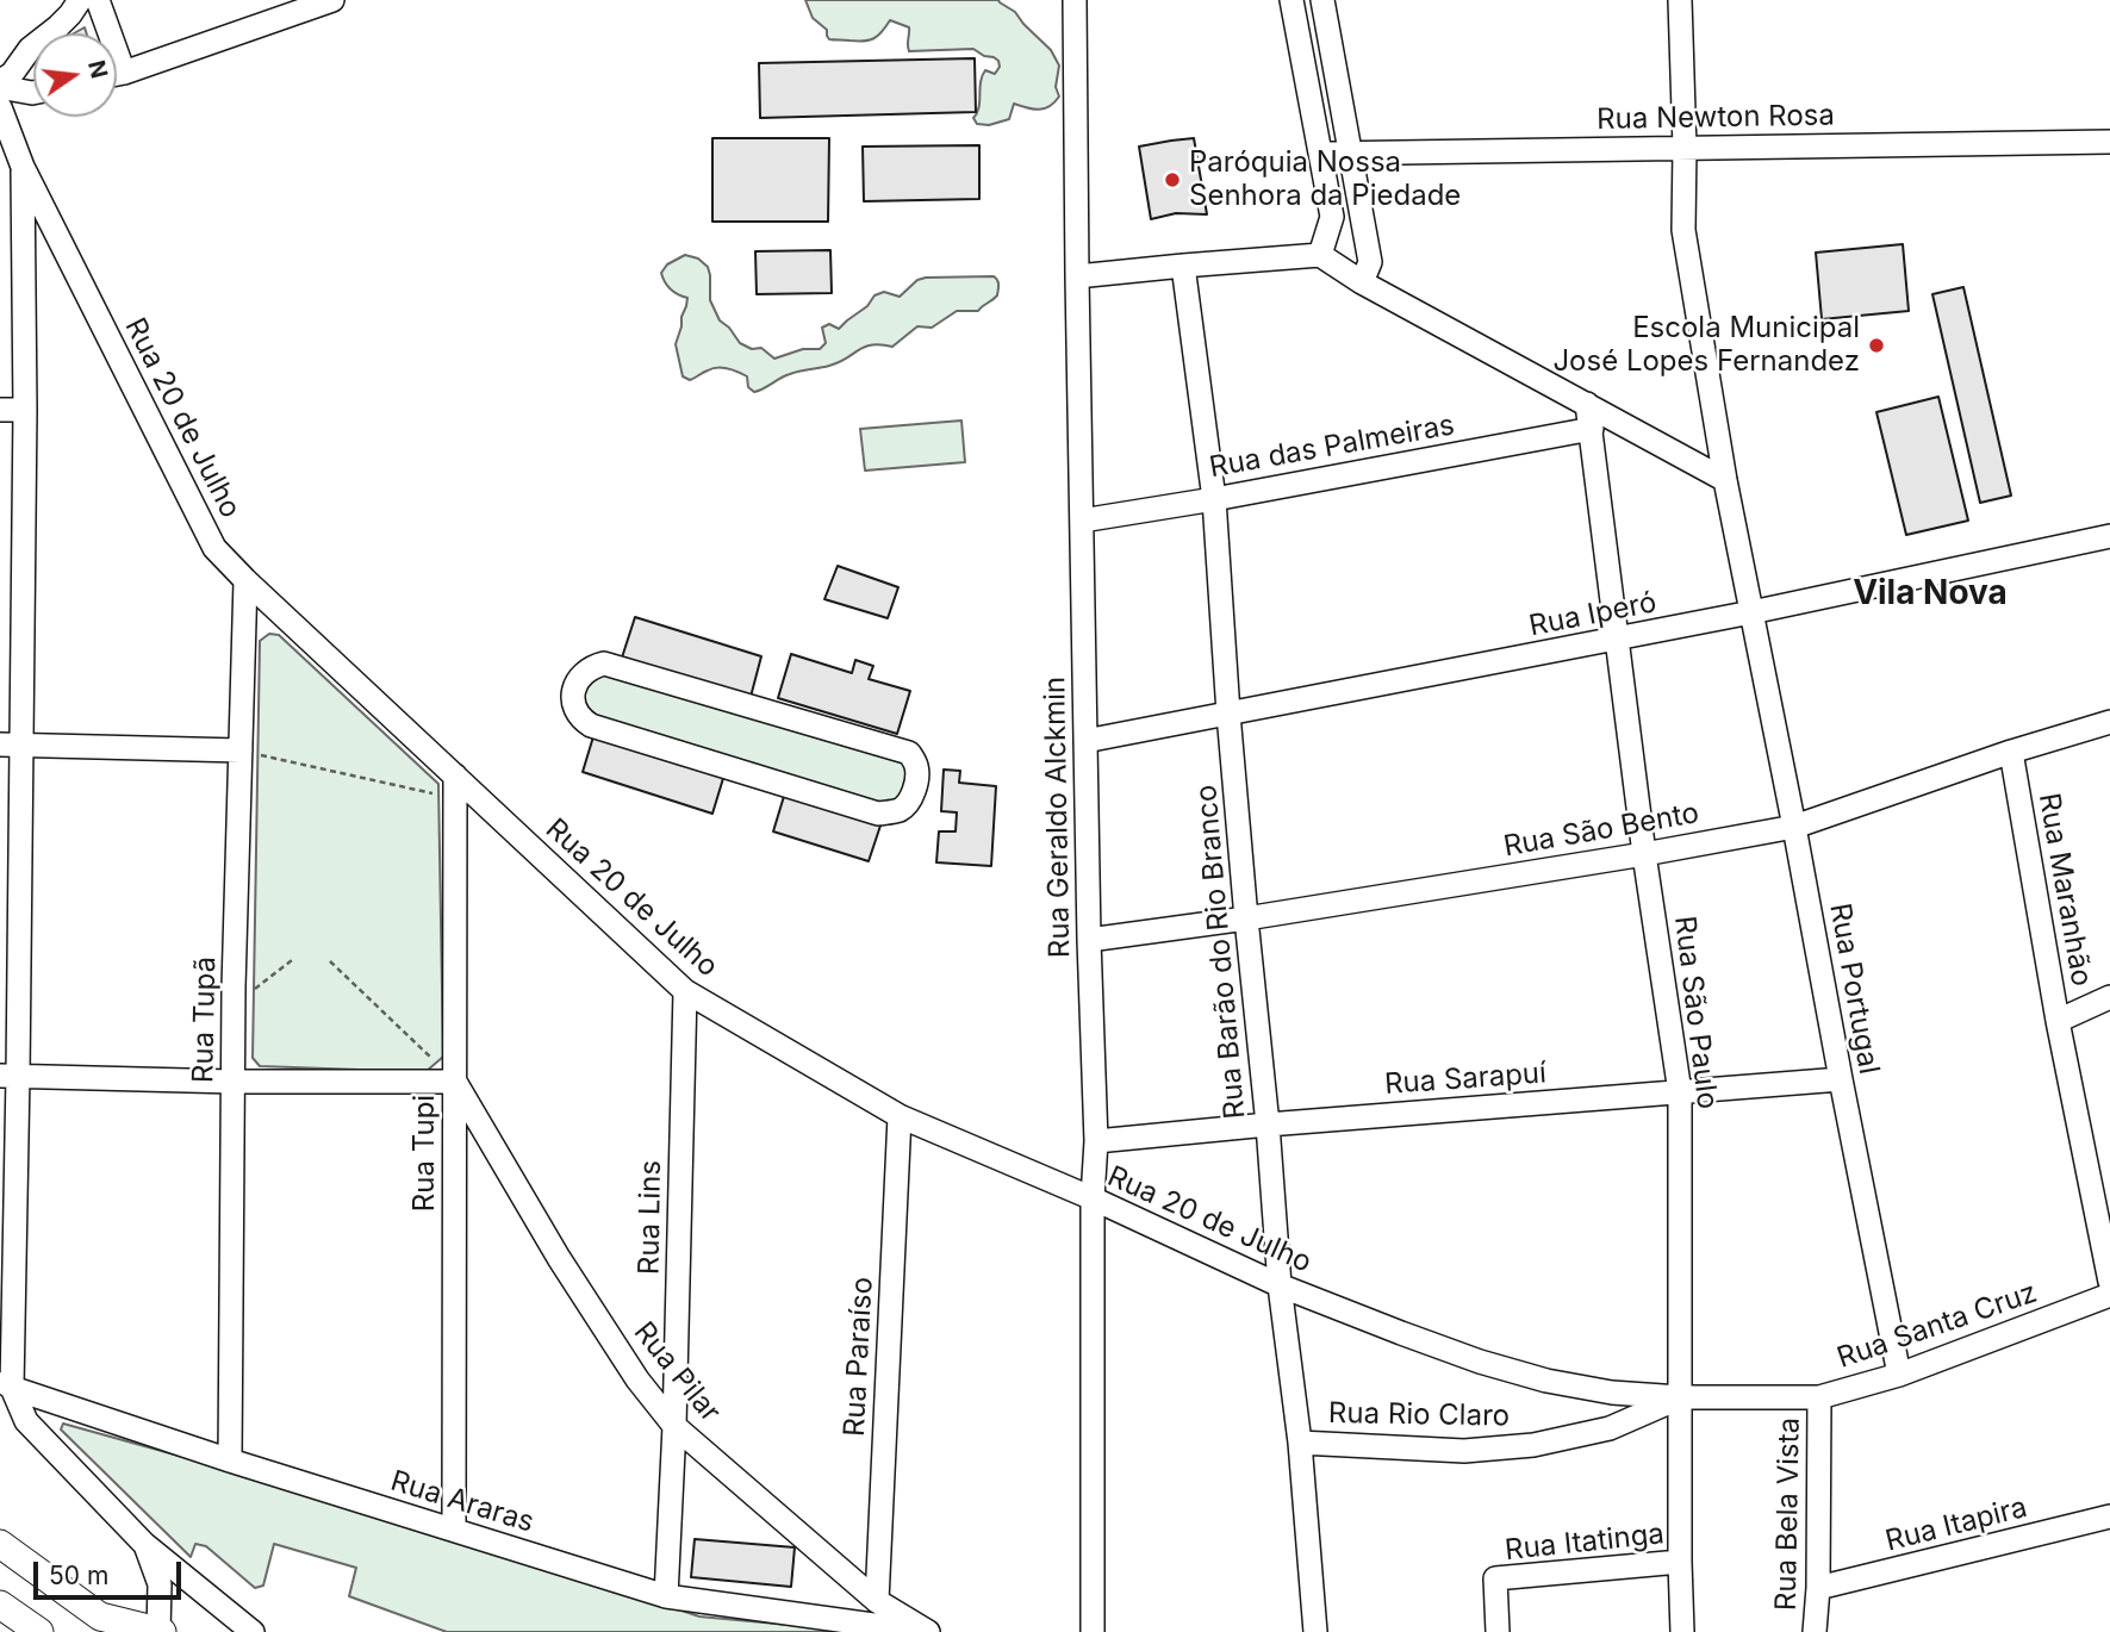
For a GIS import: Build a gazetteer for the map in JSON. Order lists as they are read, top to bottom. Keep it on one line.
{"streets":{"street":["Rua Newton Rosa","Rua 20 de Julho","Rua das Palmeiras","Rua Iperó","Rua Geraldo Alckmin","Rua São Bento","Rua Maranhão","Rua Barão do Rio Branco","Rua Portugal","Rua São Paulo","Rua Tupã","Rua Sarapuí","Rua Tupi","Rua Lins","Rua Santa Cruz","Rua Paraíso","Rua Pilar","Rua Rio Claro","Rua Araras","Rua Bela Vista","Rua Itapira","Rua Itatinga"]},"crossings":[["Rua Newton Rosa","Rua Portugal"],["Rua 20 de Julho","Rua Geraldo Alckmin"],["Rua 20 de Julho","Rua Barão do Rio Branco"],["Rua 20 de Julho","Rua São Paulo"],["Rua 20 de Julho","Rua Tupã"],["Rua 20 de Julho","Rua Tupi"],["Rua 20 de Julho","Rua Lins"],["Rua 20 de Julho","Rua Santa Cruz"],["Rua 20 de Julho","Rua Paraíso"],["Rua 20 de Julho","Rua Rio Claro"],["Rua das Palmeiras","Rua Geraldo Alckmin"],["Rua das Palmeiras","Rua Barão do Rio Branco"],["Rua das Palmeiras","Rua São Paulo"],["Rua Iperó","Rua Geraldo Alckmin"],["Rua Iperó","Rua Barão do Rio Branco"],["Rua Iperó","Rua Portugal"],["Rua Iperó","Rua São Paulo"],["Rua Geraldo Alckmin","Rua São Bento"],["Rua Geraldo Alckmin","Rua Sarapuí"],["Rua São Bento","Rua Maranhão"],["Rua São Bento","Rua Barão do Rio Branco"],["Rua São Bento","Rua Portugal"],["Rua São Bento","Rua São Paulo"],["Rua Barão do Rio Branco","Rua Sarapuí"],["Rua Barão do Rio Branco","Rua Rio Claro"],["Rua Portugal","Rua Sarapuí"],["Rua Portugal","Rua Santa Cruz"],["Rua São Paulo","Rua Sarapuí"],["Rua São Paulo","Rua Santa Cruz"],["Rua São Paulo","Rua Rio Claro"],["Rua São Paulo","Rua Itatinga"],["Rua Tupã","Rua Araras"],["Rua Tupi","Rua Pilar"],["Rua Tupi","Rua Araras"],["Rua Lins","Rua Pilar"],["Rua Lins","Rua Araras"],["Rua Santa Cruz","Rua Rio Claro"],["Rua Santa Cruz","Rua Bela Vista"],["Rua Paraíso","Rua Pilar"],["Rua Bela Vista","Rua Itapira"]],"districts":["Vila Nova"],"places":["Paróquia Nossa Senhora da Piedade","Escola Municipal José Lopes Fernandez"],"scale_bar":"50 m","north":"right"}
